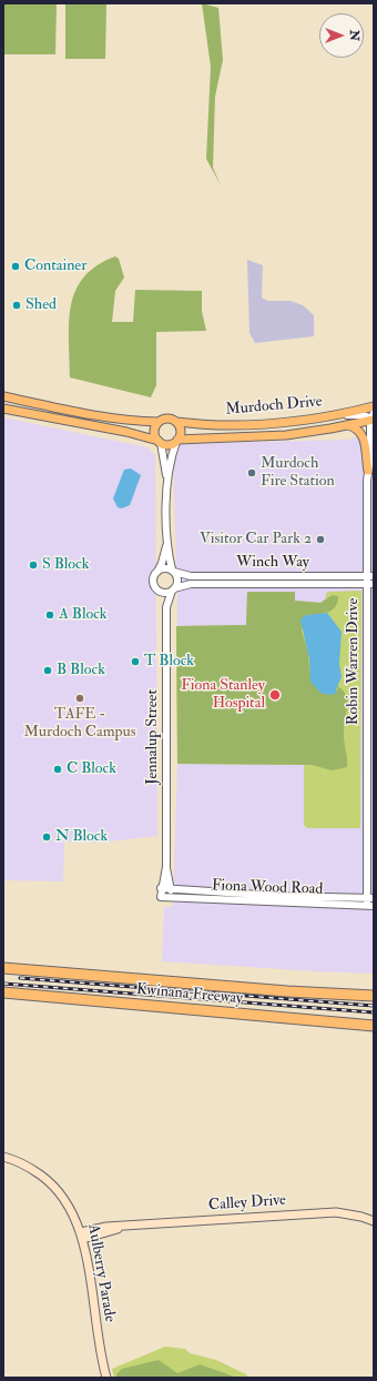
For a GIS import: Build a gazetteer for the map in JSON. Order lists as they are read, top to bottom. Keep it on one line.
{"streets":{"highway":["Kwinana Freeway"],"main road":["Murdoch Drive","Calley Drive","Aulberry Parade"],"street":["Winch Way","Robin Warren Drive","Jennalup Street","Fiona Wood Road"]},"crossings":[["Murdoch Drive","Robin Warren Drive"],["Murdoch Drive","Jennalup Street"],["Winch Way","Robin Warren Drive"],["Winch Way","Jennalup Street"],["Robin Warren Drive","Fiona Wood Road"],["Jennalup Street","Fiona Wood Road"],["Calley Drive","Aulberry Parade"]],"places":["Container","Shed","Murdoch Fire Station","Visitor Car Park 2","S Block","A Block","T Block","B Block","Fiona Stanley Hospital","TAFE - Murdoch Campus","C Block","N Block"],"north":"right"}
